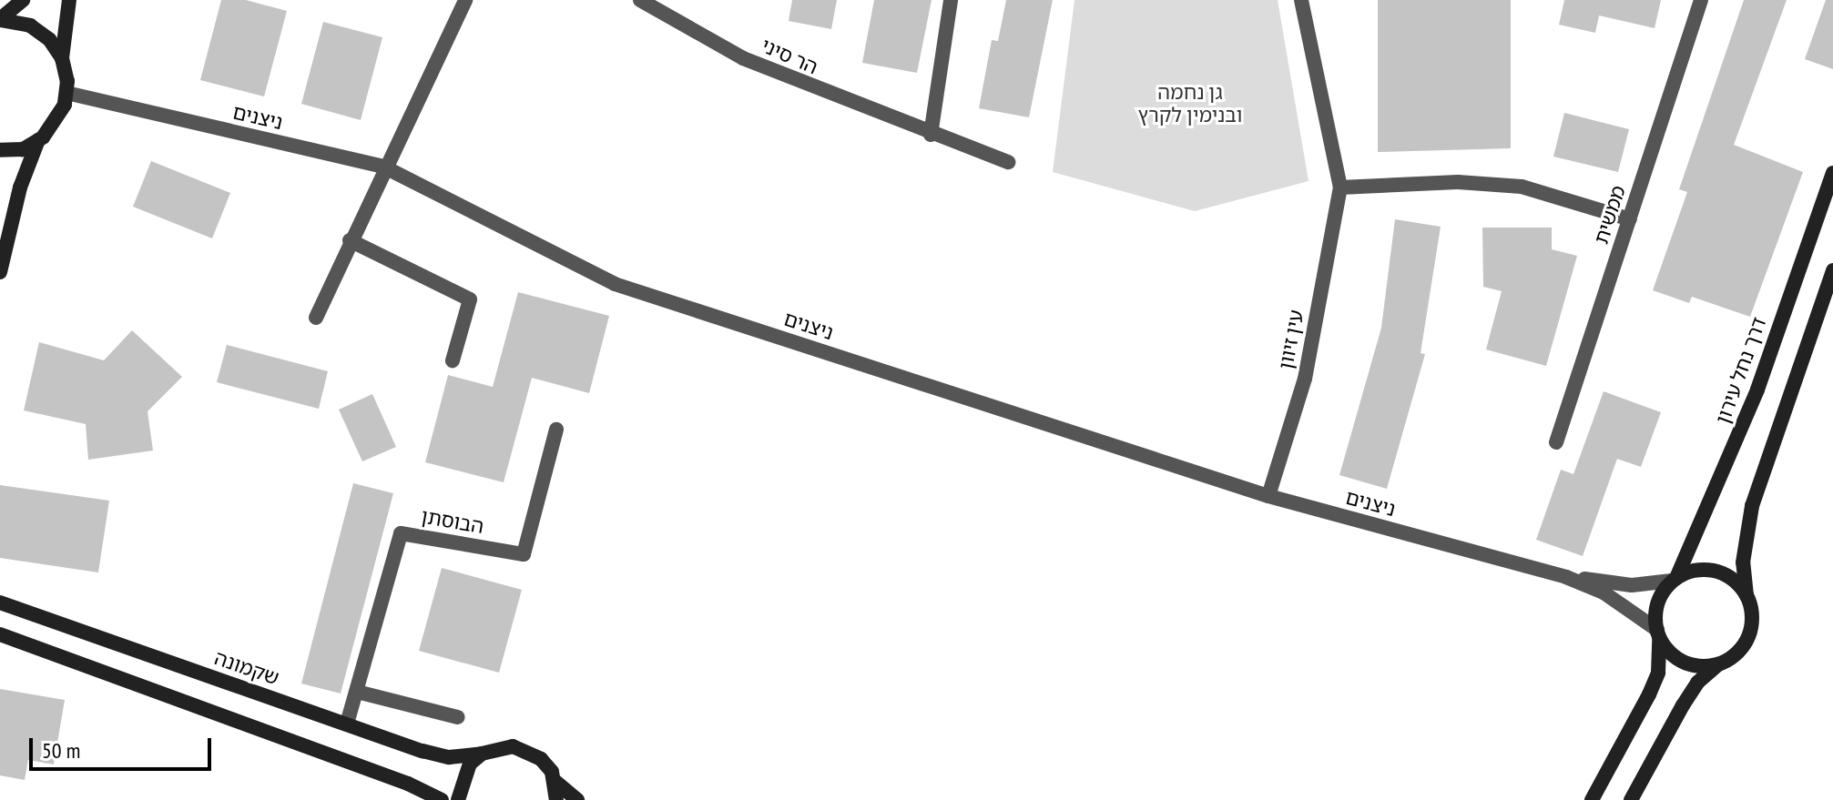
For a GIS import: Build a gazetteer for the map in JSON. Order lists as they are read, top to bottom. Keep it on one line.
{"streets":{"street":["הר סיני","ניצנים","ממשית","עין זיוון","דרך נחל עירון","הבוסתן","שקמונה"]},"crossings":[["ניצנים","עין זיוון"],["ניצנים","דרך נחל עירון"],["הבוסתן","שקמונה"]],"parks":["גן נחמה ובנימין לקרץ"],"scale_bar":"50 m"}
